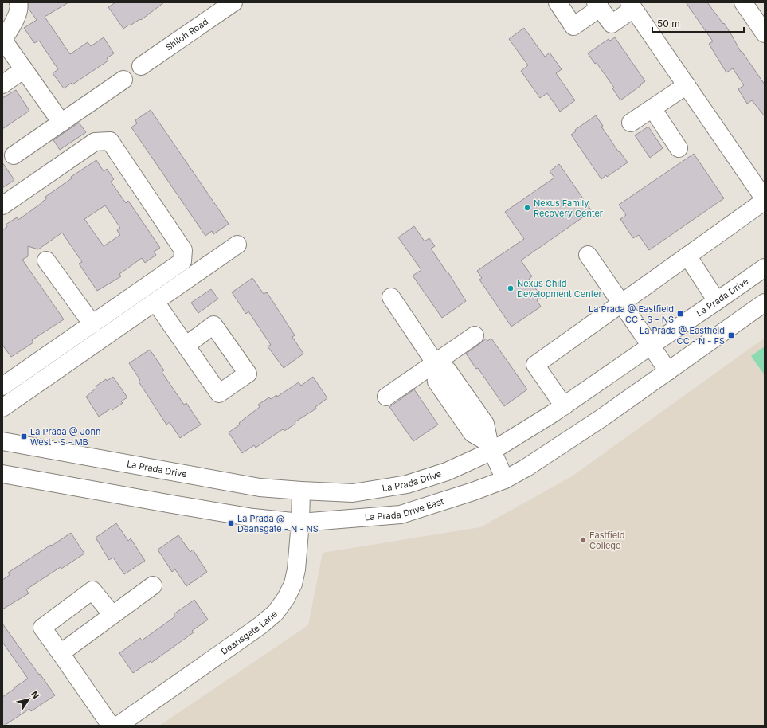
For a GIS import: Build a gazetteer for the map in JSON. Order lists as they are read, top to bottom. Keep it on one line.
{"streets":{"main road":["Shiloh Road","La Prada Drive","La Prada Drive East","Deansgate Lane"]},"crossings":[["La Prada Drive","Deansgate Lane"],["La Prada Drive East","Deansgate Lane"]],"places":{"other":["Nexus Family Recovery Center","Nexus Child Development Center","Eastfield College"],"transit":["La Prada @ Eastfield CC - S - NS","La Prada @ Eastfield CC - N - FS","La Prada @ John West - S - MB","La Prada @ Deansgate - N - NS"]},"scale_bar":"50 m","north":"top right"}
